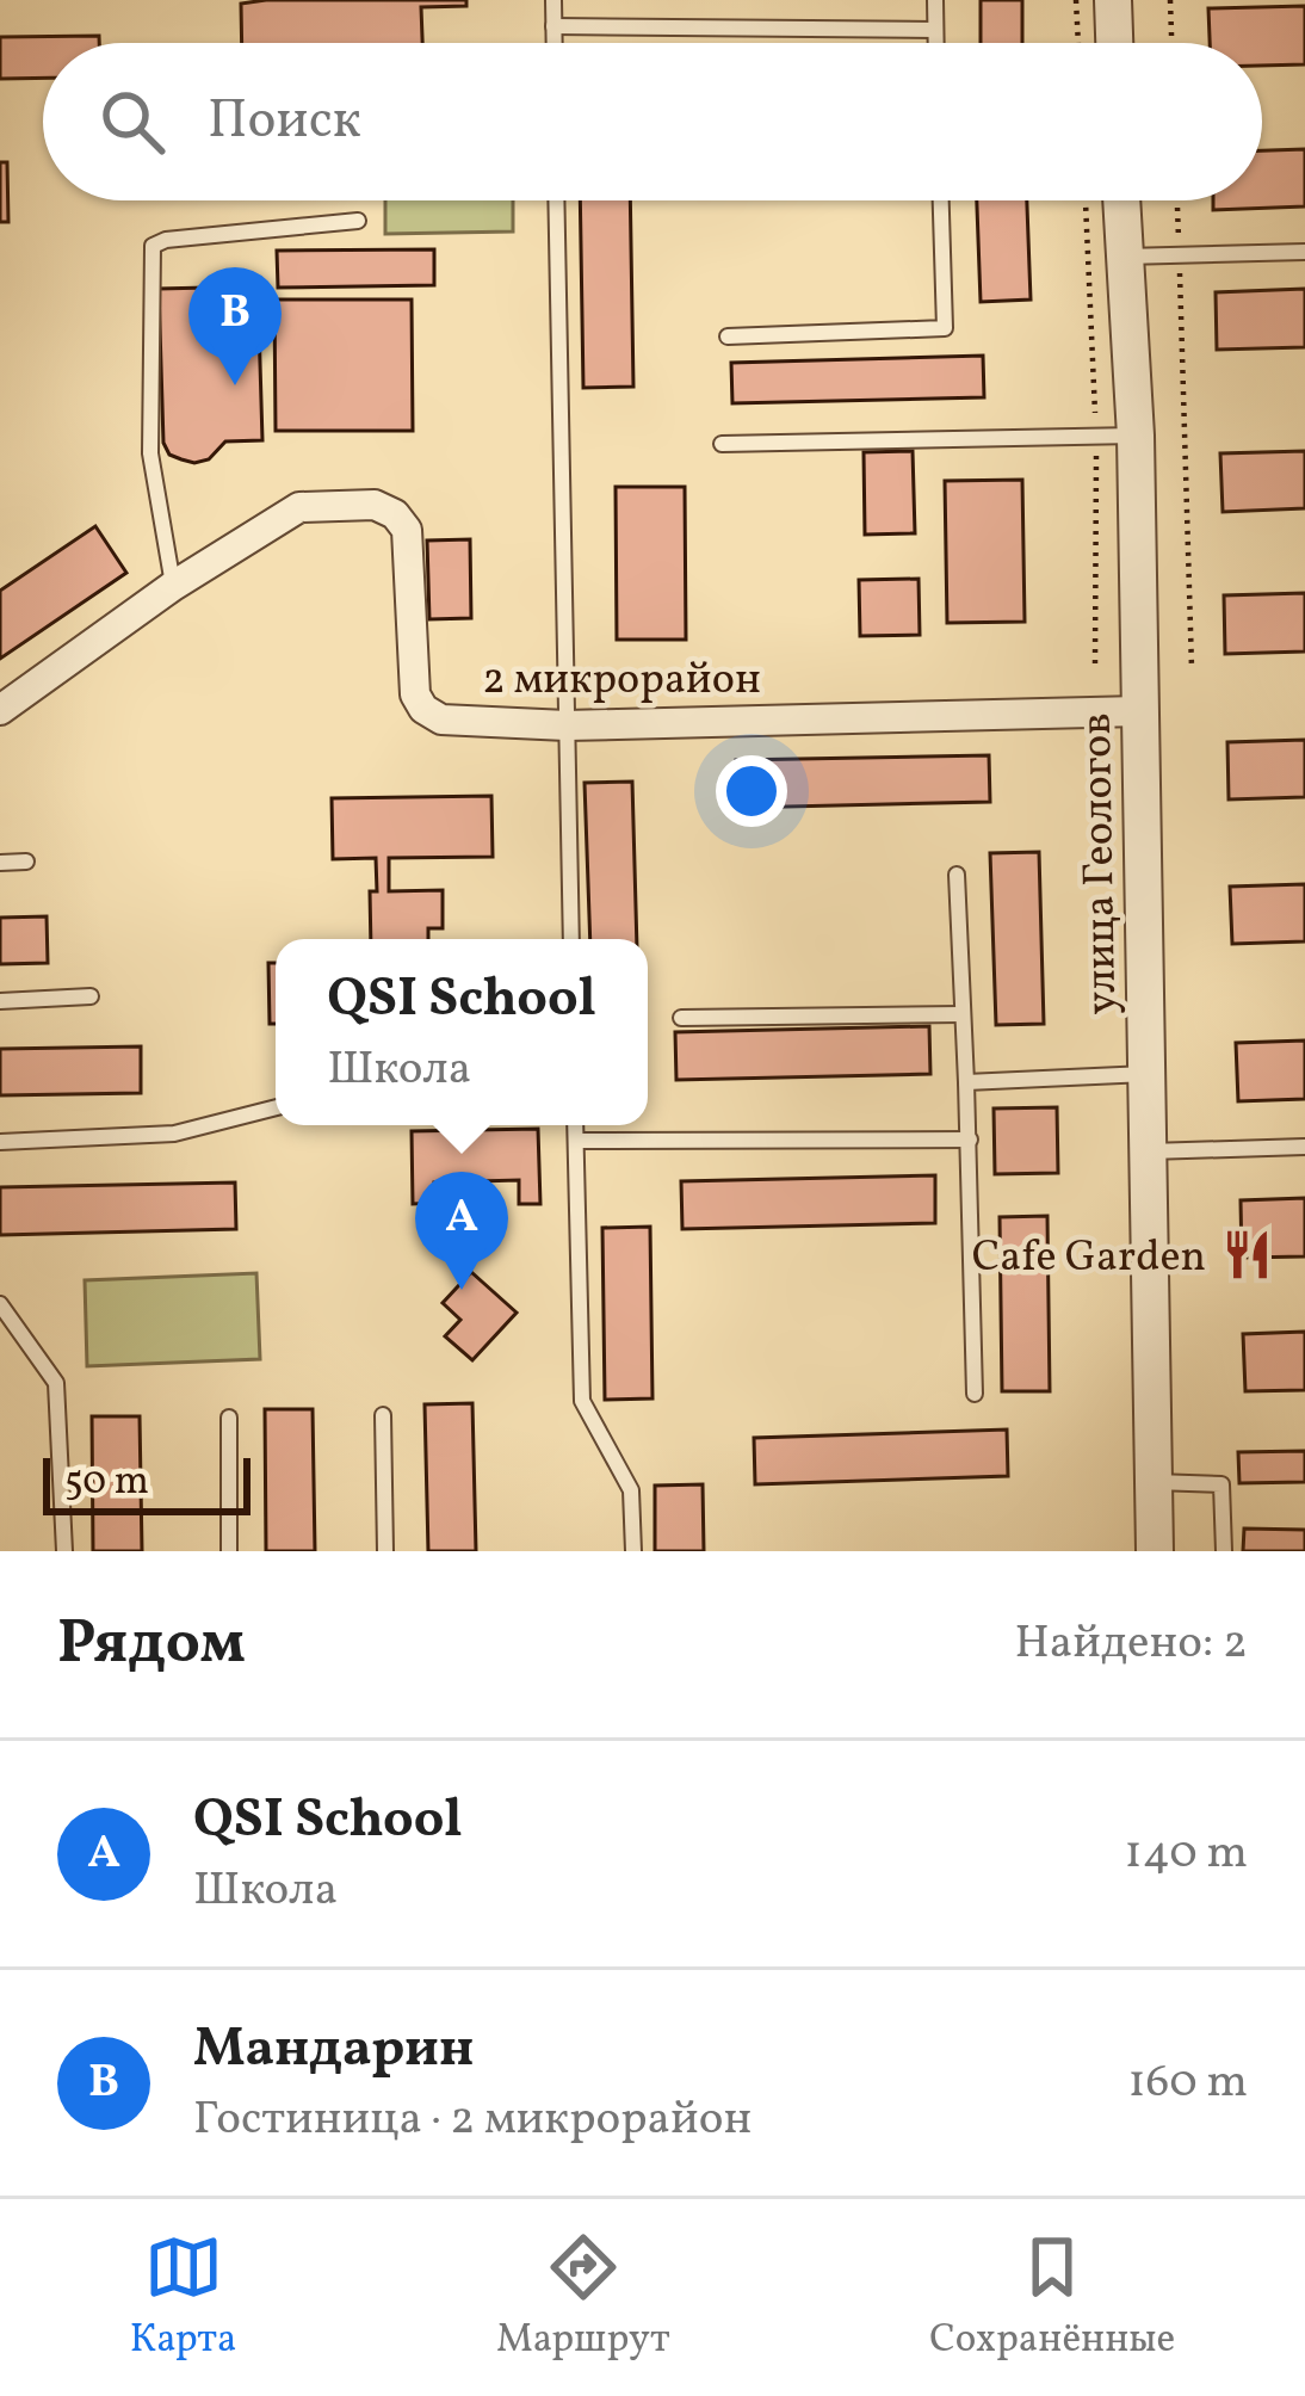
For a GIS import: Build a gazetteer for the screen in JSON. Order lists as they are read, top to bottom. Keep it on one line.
{"streets":{"street":["2 микрорайон","улица Геологов"]},"crossings":[["2 микрорайон","улица Геологов"]],"places":{"restaurant":["Cafe Garden"]},"scale_bar":"50 m","page":{"search":"Поиск","pins":["B","A"],"popup":["QSI School","Школа"],"scale":"50 m","heading":["Рядом","Найдено: 2"],"list":[{"mark":"A","name":"QSI School","note":"Школа","value":"140 m"},{"mark":"B","name":"Мандарин","note":"Гостиница · 2 микрорайон","value":"160 m"}],"nav":["Карта","Маршрут","Сохранённые"]}}
